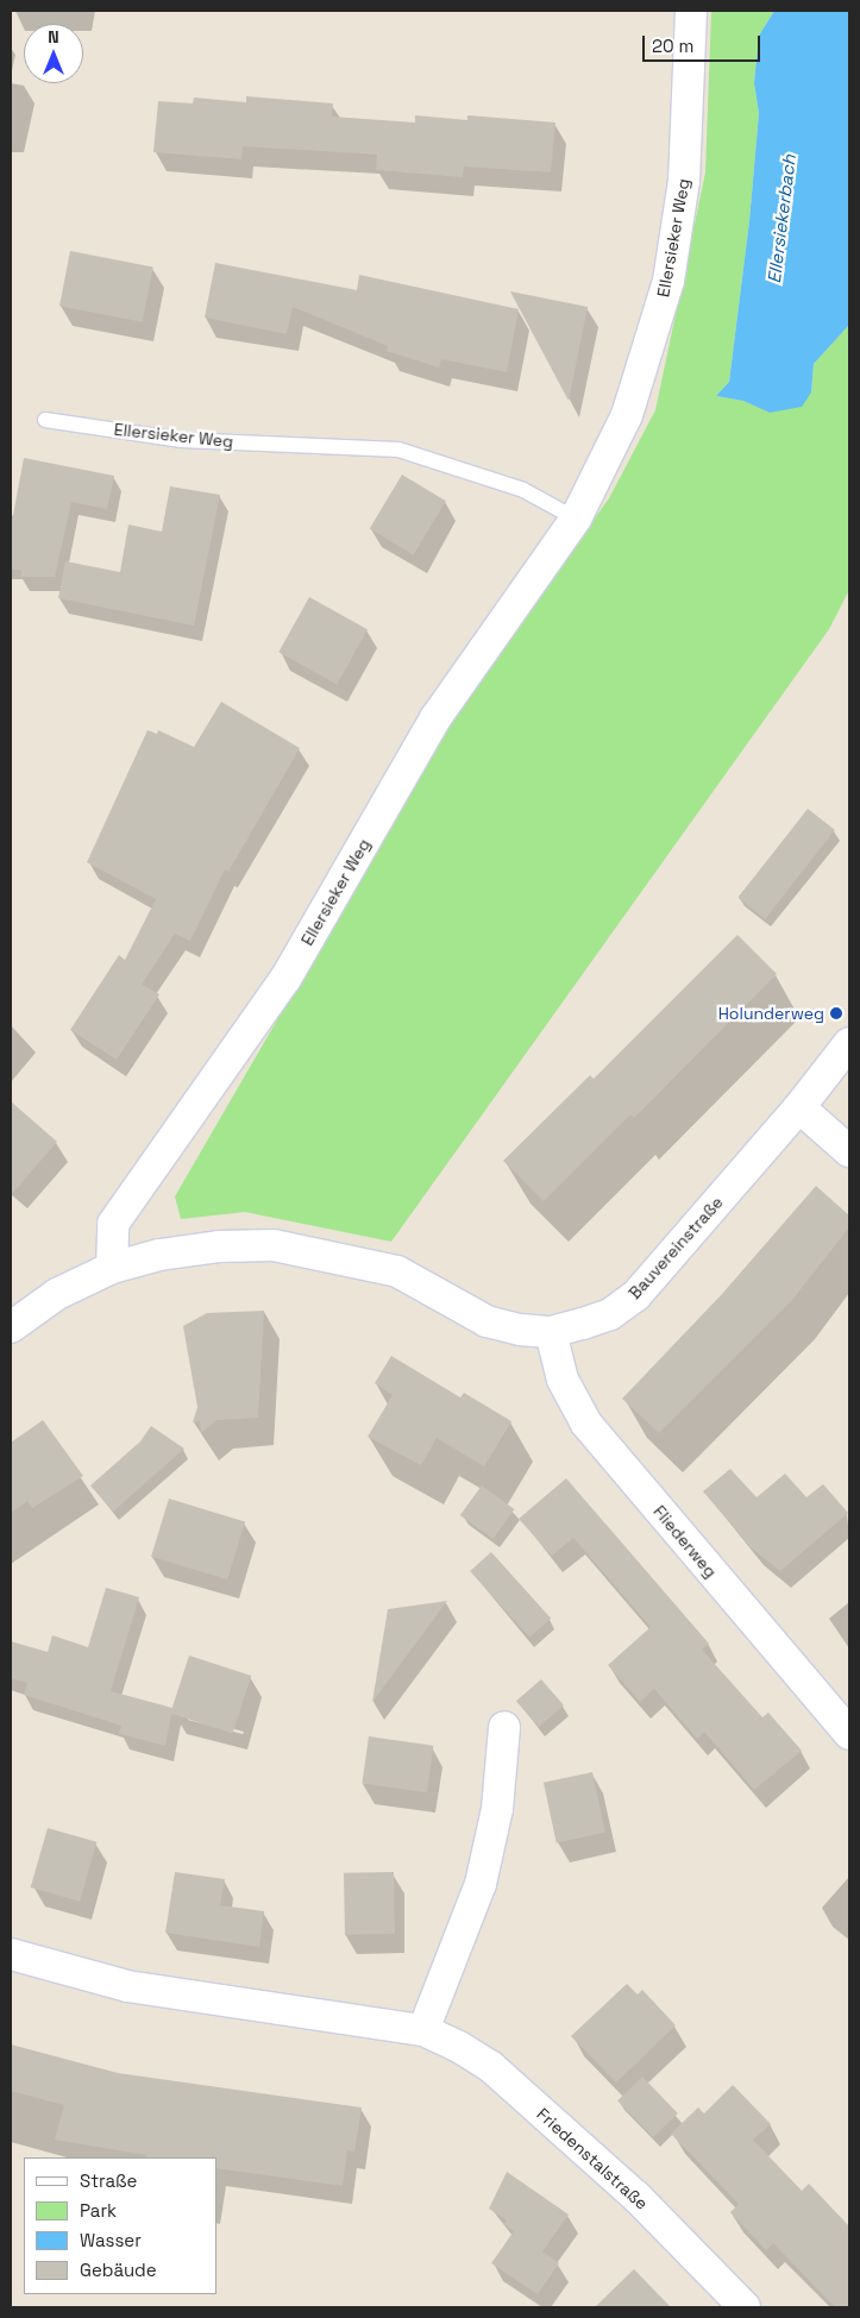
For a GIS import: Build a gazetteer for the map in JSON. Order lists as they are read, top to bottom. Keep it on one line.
{"streets":{"street":["Ellersieker Weg","Bauvereinstraße","Fliederweg","Friedenstalstraße"]},"crossings":[["Ellersieker Weg","Bauvereinstraße"],["Bauvereinstraße","Fliederweg"]],"water":["Ellersiekerbach"],"places":["Holunderweg"],"legend":["Straße","Park","Wasser","Gebäude"],"scale_bar":"20 m","north":"top"}
